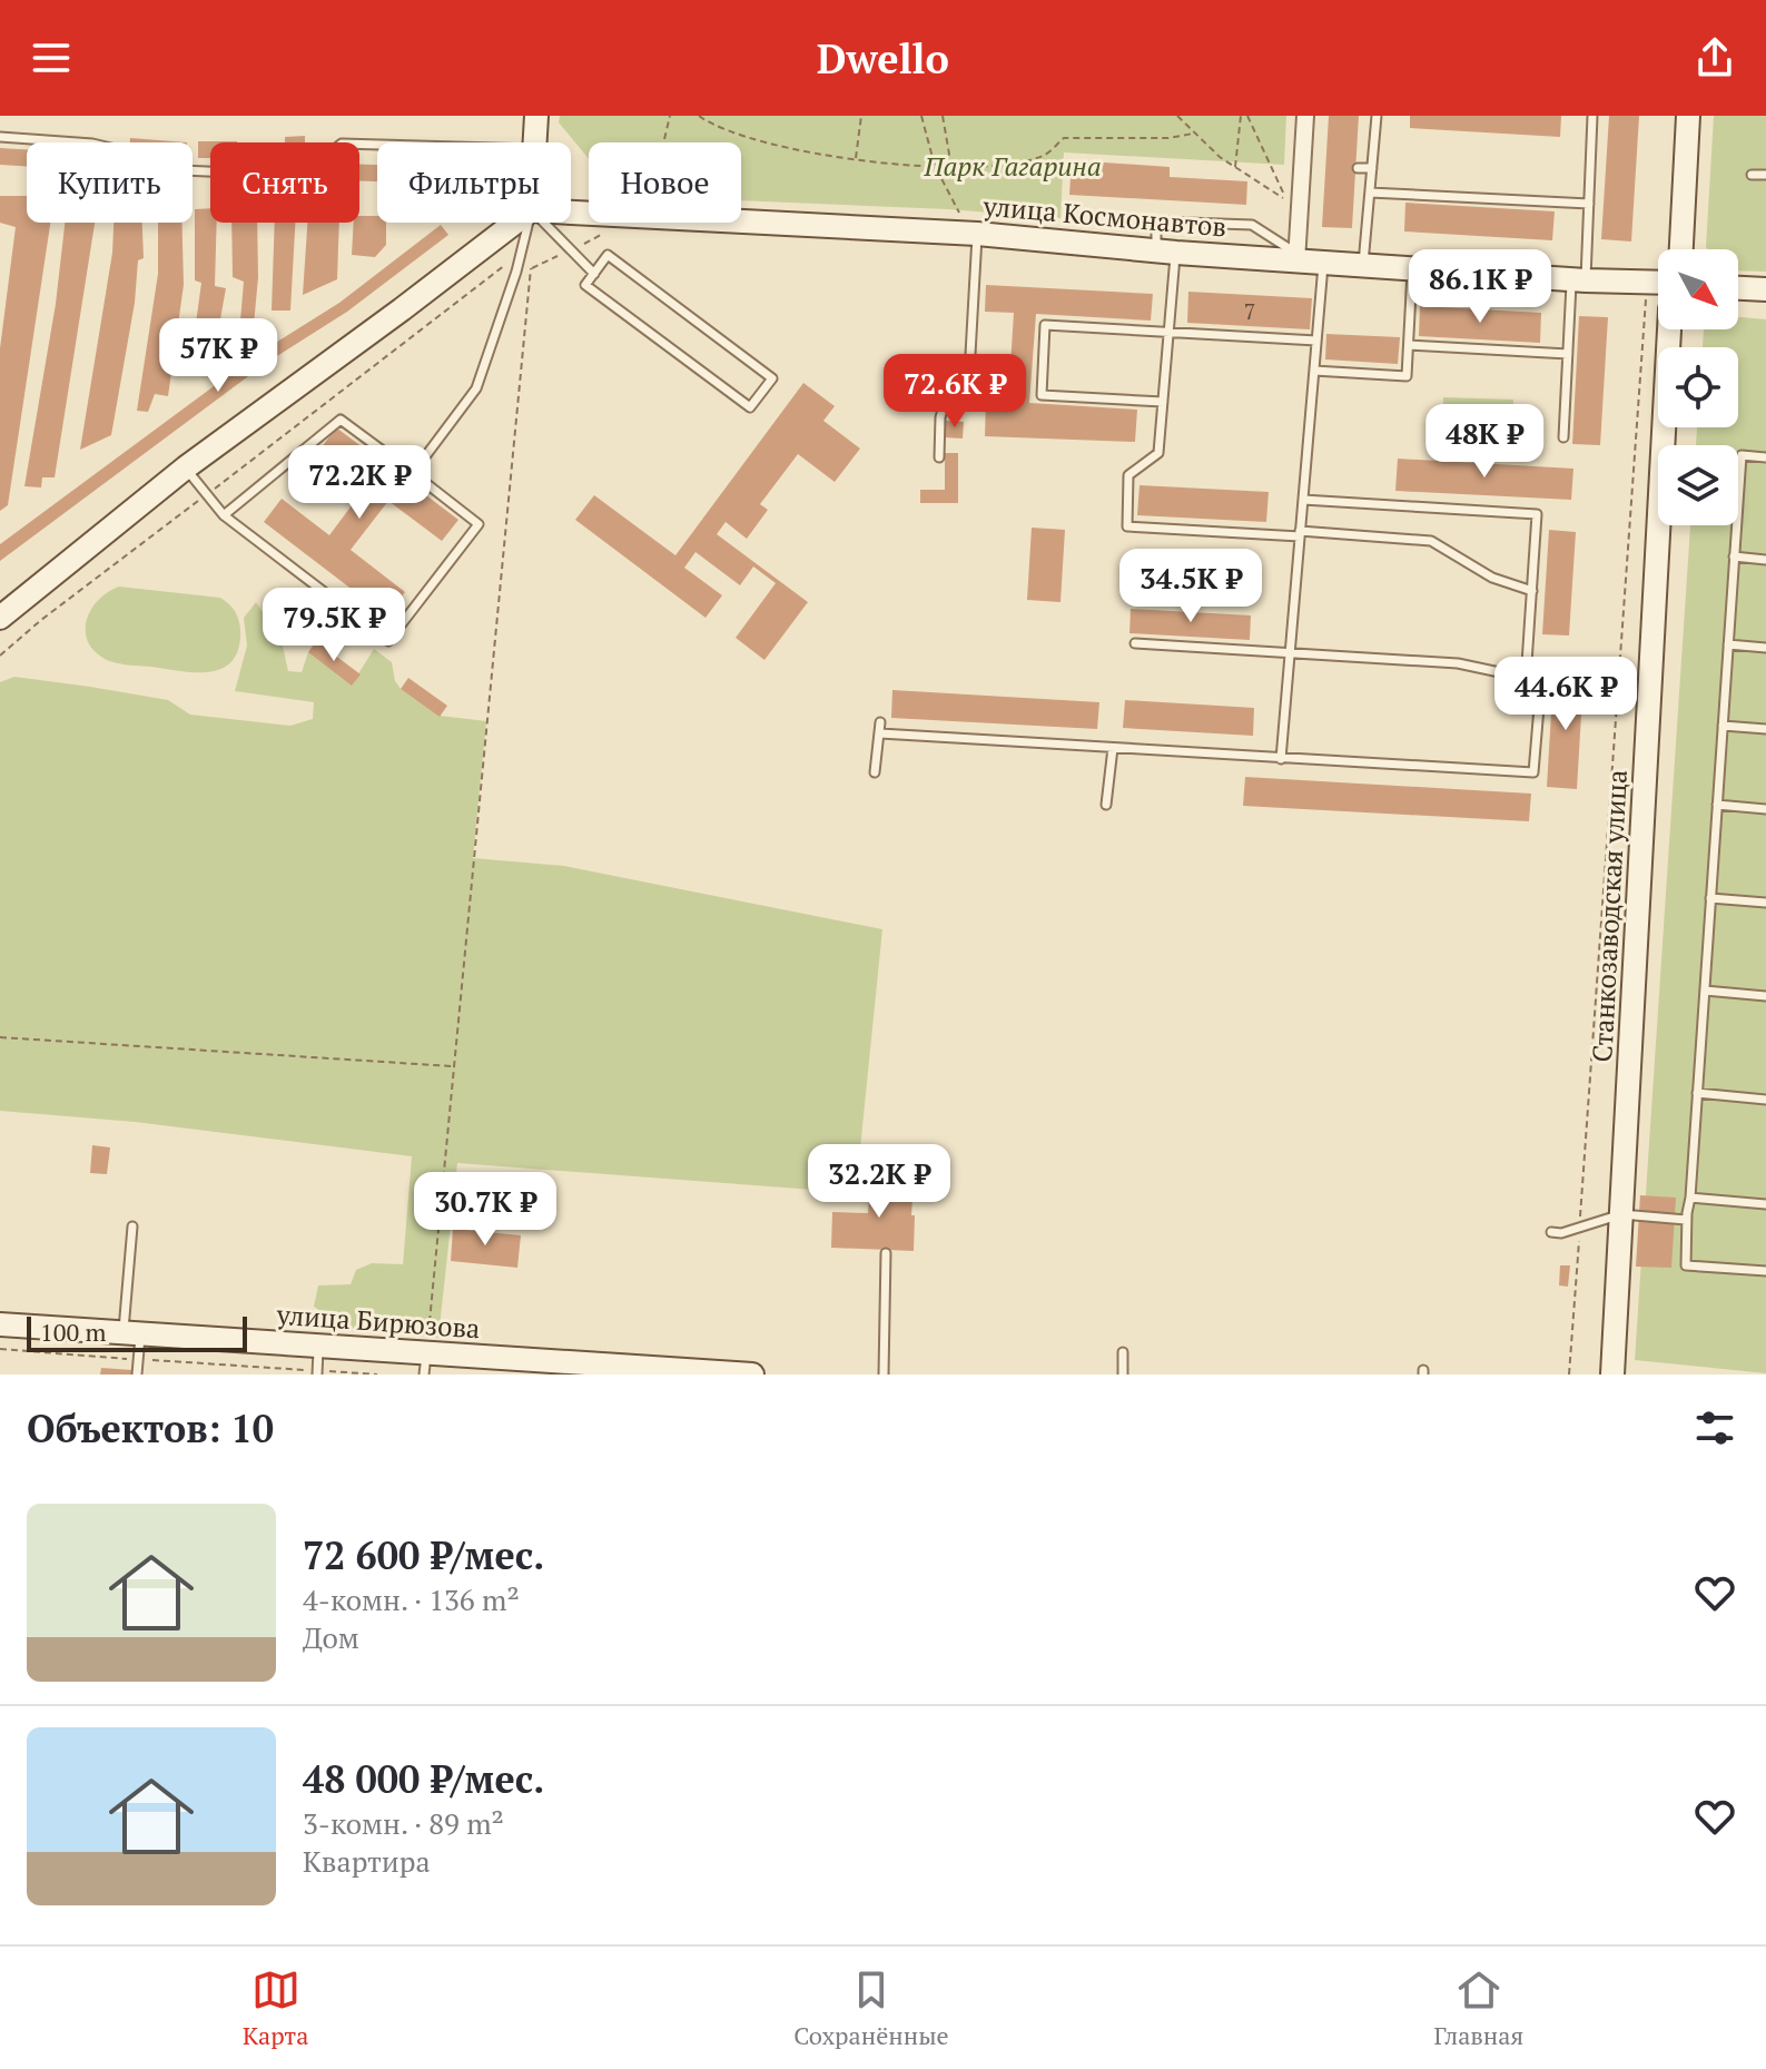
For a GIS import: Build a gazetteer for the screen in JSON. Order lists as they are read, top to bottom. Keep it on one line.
{"streets":{"street":["улица Космонавтов","Станкозаводская улица","улица Бирюзова"]},"parks":["Парк Гагарина"],"house_numbers":["7"],"scale_bar":"100 m","north":"bottom right","page":{"header":"Dwello","chip":["Купить","Снять","Фильтры","Новое"],"price":["86.1K ₽","57K ₽","72.6K ₽","48K ₽","72.2K ₽","34.5K ₽","79.5K ₽","44.6K ₽","32.2K ₽","30.7K ₽"],"scale":"100 m","heading":"Объектов: 10","list":[{"name":"72 600 ₽/мес.","note":"4-комн. · 136 m² · Дом"},{"name":"48 000 ₽/мес.","note":"3-комн. · 89 m² · Квартира"}],"tabs":["Карта","Сохранённые","Главная"]}}
